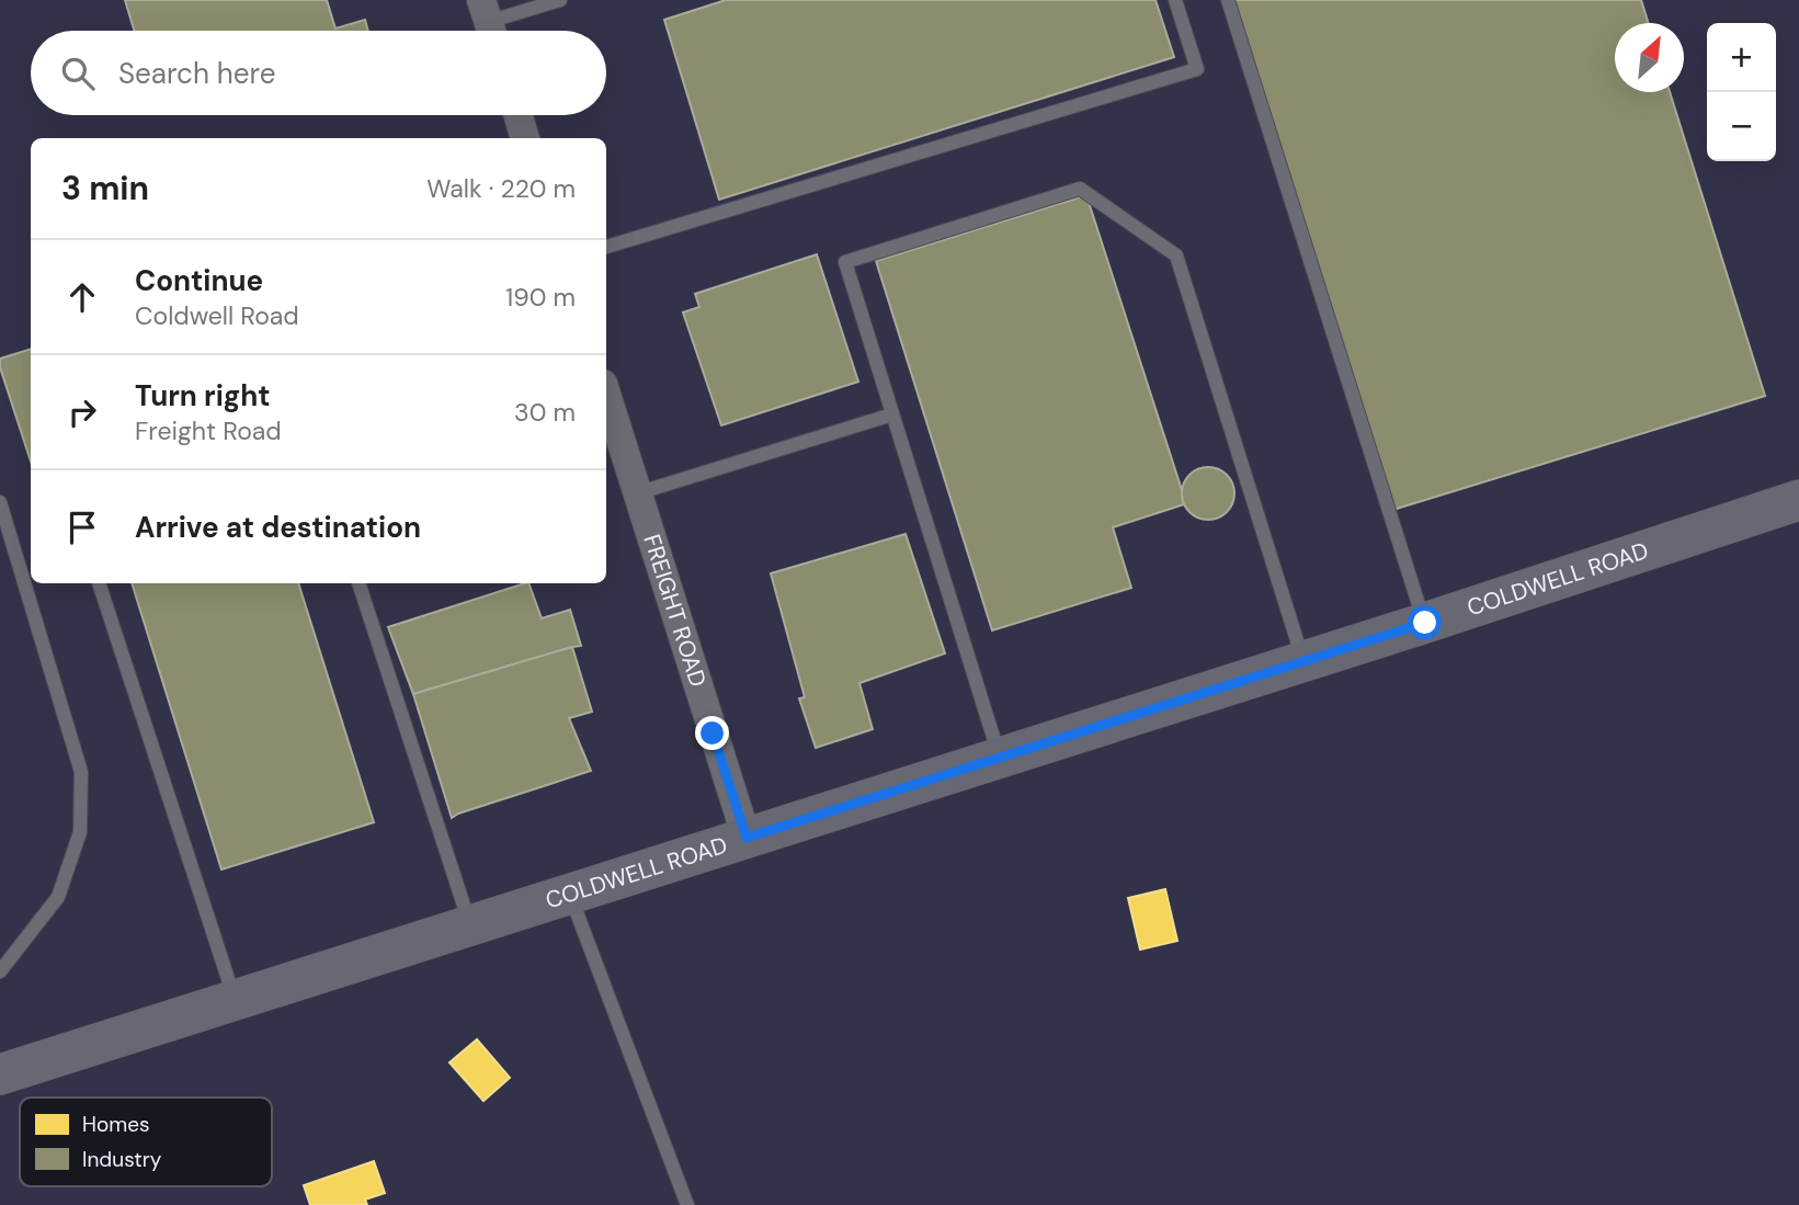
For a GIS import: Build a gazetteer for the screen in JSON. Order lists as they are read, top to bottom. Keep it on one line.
{"streets":{"street":["COLDWELL ROAD","FREIGHT ROAD"]},"crossings":[["COLDWELL ROAD","FREIGHT ROAD"]],"legend":["Homes","Industry"],"north":"top right","page":{"map_buttons":["+","−"],"search":"Search here","heading":["3 min","Walk · 220 m"],"list":[["Continue","Coldwell Road","190 m"],["Turn right","Freight Road","30 m"],"Arrive at destination"]}}
